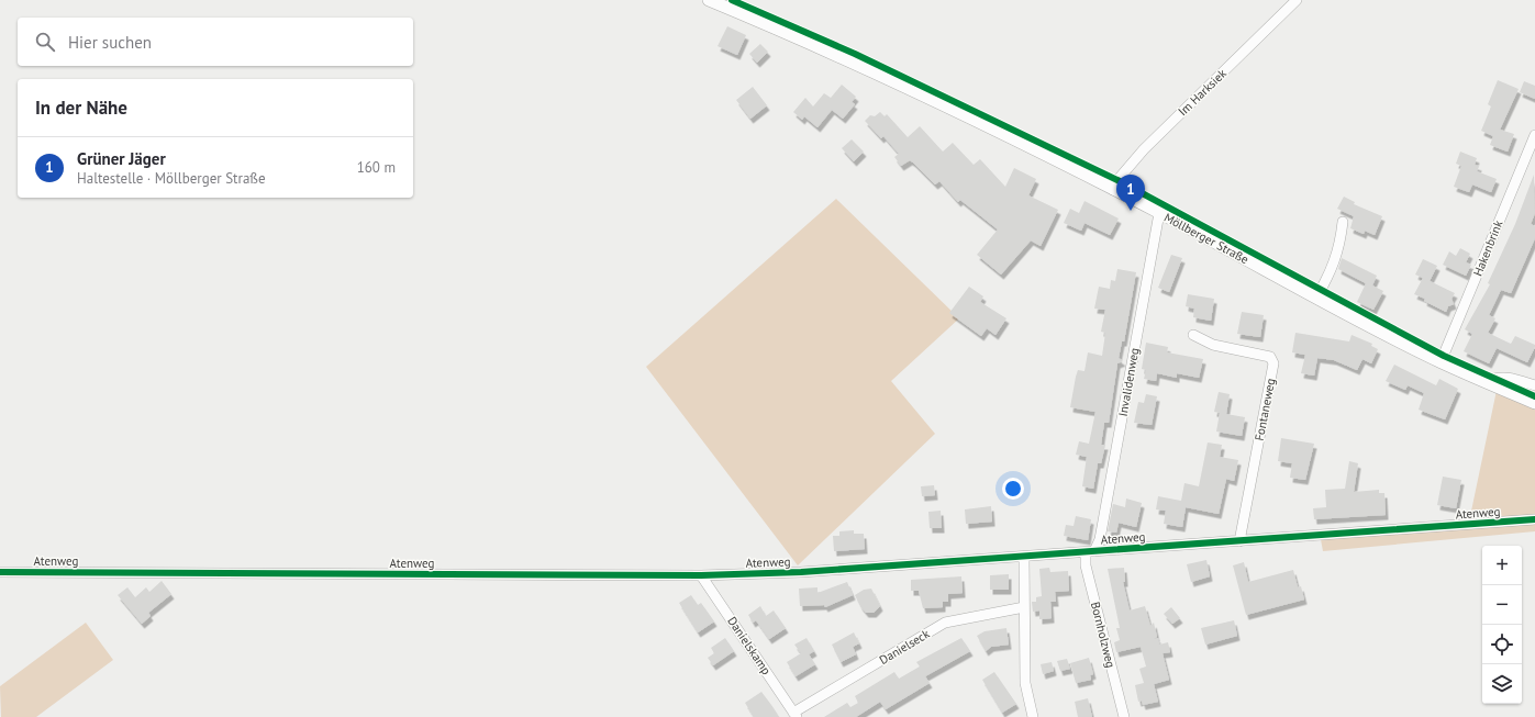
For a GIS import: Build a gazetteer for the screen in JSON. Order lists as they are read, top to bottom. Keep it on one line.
{"streets":{"street":["Im Harksiek","Möllberger Straße","Hakenbrink","Invalidenweg","Fontaneweg","Atenweg","Bornholzweg","Danielskamp","Danielseck"]},"crossings":[["Im Harksiek","Möllberger Straße"],["Möllberger Straße","Hakenbrink"],["Möllberger Straße","Invalidenweg"],["Invalidenweg","Atenweg"],["Invalidenweg","Bornholzweg"],["Fontaneweg","Atenweg"],["Atenweg","Bornholzweg"],["Atenweg","Danielskamp"],["Danielskamp","Danielseck"]],"page":{"search":"Hier suchen","heading":"In der Nähe","list":[{"mark":"1","name":"Grüner Jäger","note":"Haltestelle · Möllberger Straße","value":"160 m"}],"pins":"1","map_buttons":["+","−"]}}
